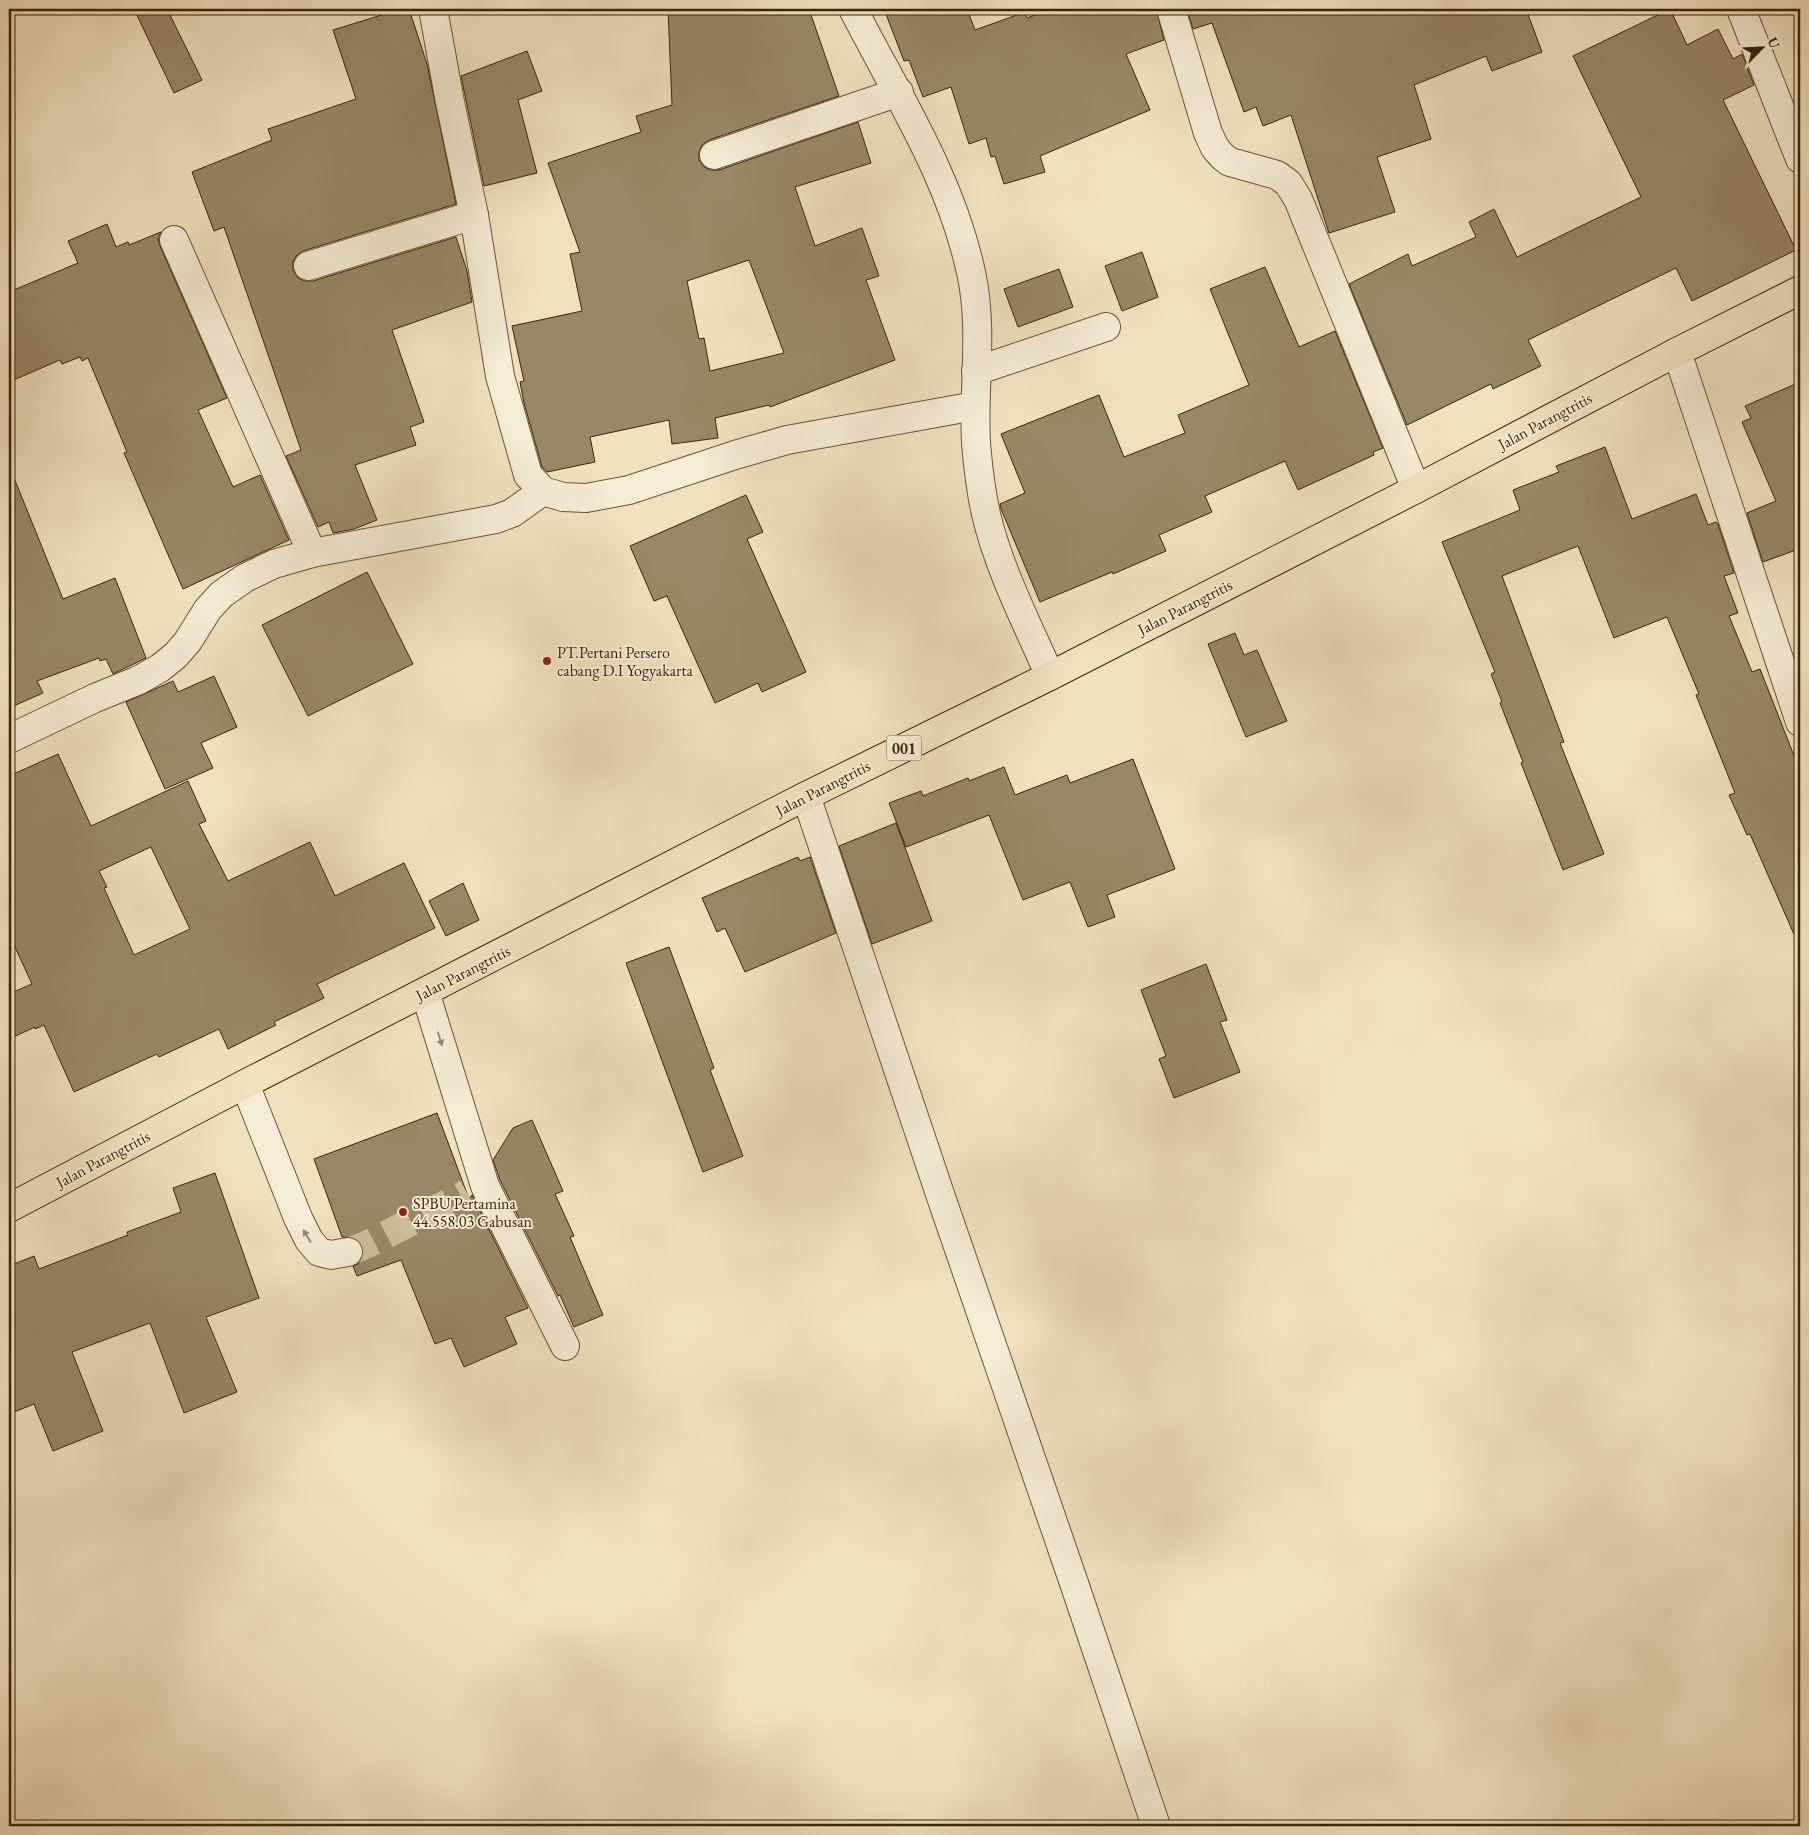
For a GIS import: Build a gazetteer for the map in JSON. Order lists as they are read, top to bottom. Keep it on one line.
{"streets":{"main road":["Jalan Parangtritis","001"]},"places":["PT.Pertani Persero cabang D.I Yogyakarta","SPBU Pertamina 44.558.03 Gabusan"],"north":"top right"}
